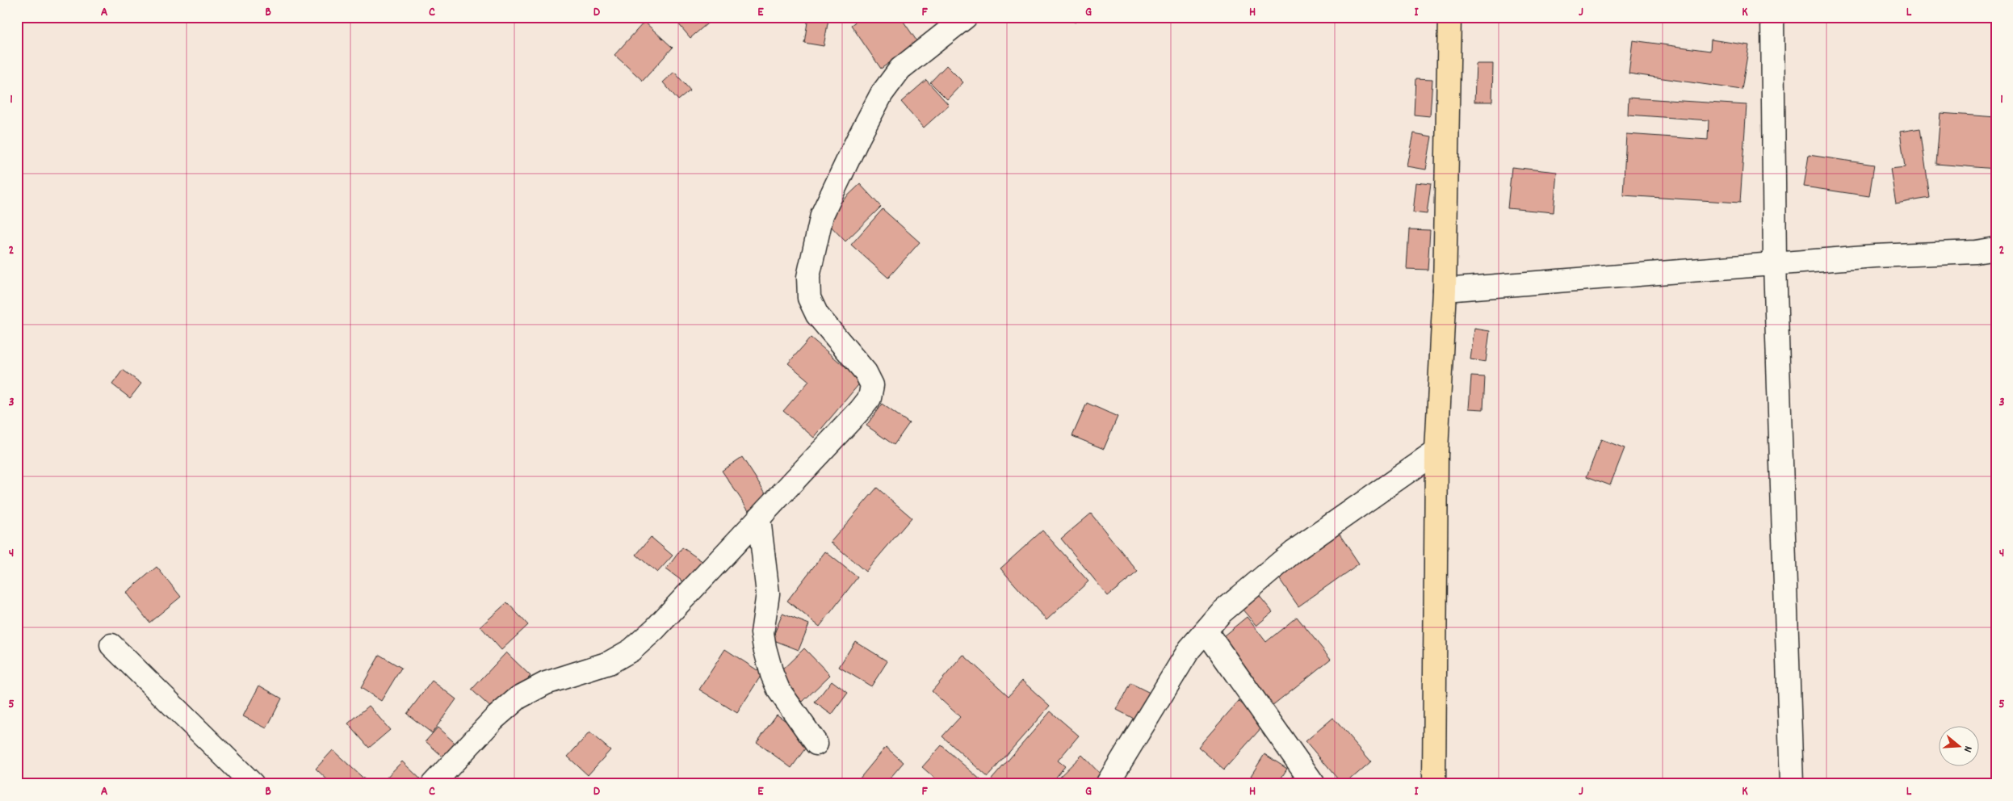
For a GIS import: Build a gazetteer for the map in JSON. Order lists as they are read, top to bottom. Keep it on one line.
{"north":"right","grid":{"columns":["A","B","C","D","E","F","G","H","I","J","K","L"],"rows":["1","2","3","4","5"]}}
